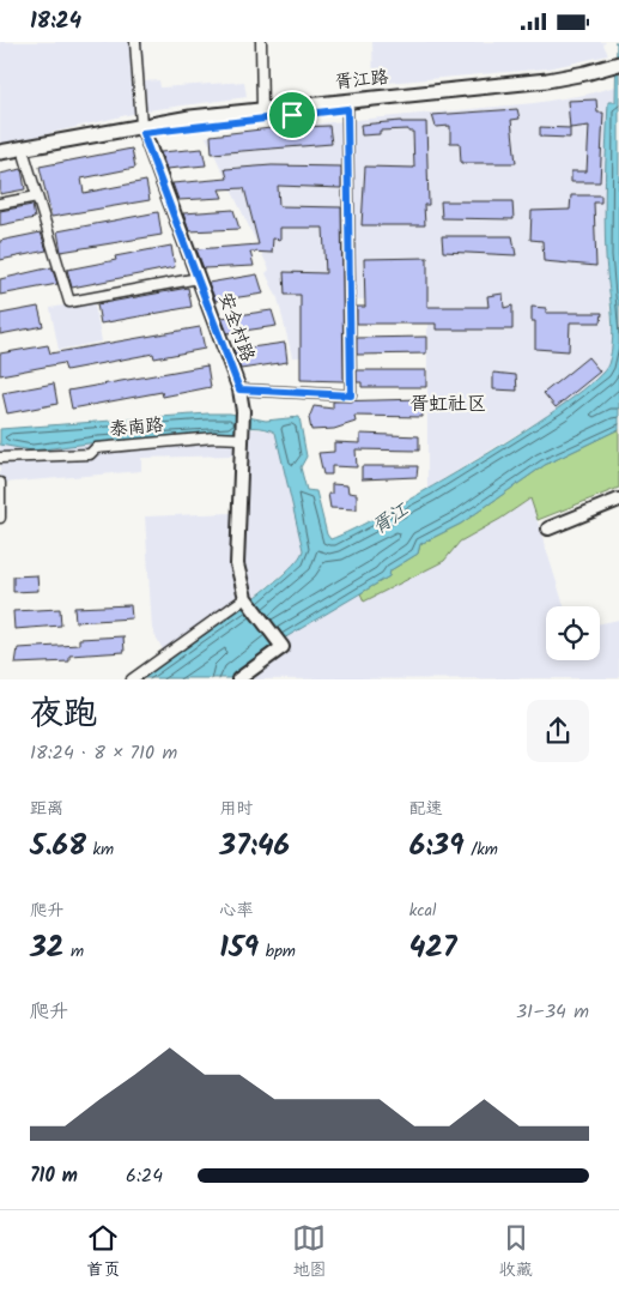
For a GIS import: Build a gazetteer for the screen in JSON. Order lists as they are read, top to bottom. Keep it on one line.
{"streets":{"main road":["胥江路"],"street":["安全村路","泰南路"]},"crossings":[["胥江路","安全村路"],["安全村路","泰南路"]],"districts":["胥虹社区"],"water":["胥江"],"page":{"status":"18:24","heading":["夜跑","18:24 · 8 × 710 m"],"stats":[["距离","5.68 km"],["用时","37:46"],["配速","6:39 /km"],["爬升","32 m"],["心率","159 bpm"],["kcal","427"]],"chart":["爬升","31–34 m"],"list":[{"name":"710 m","note":"6:24"}],"tabs":["首页","地图","收藏"]}}
